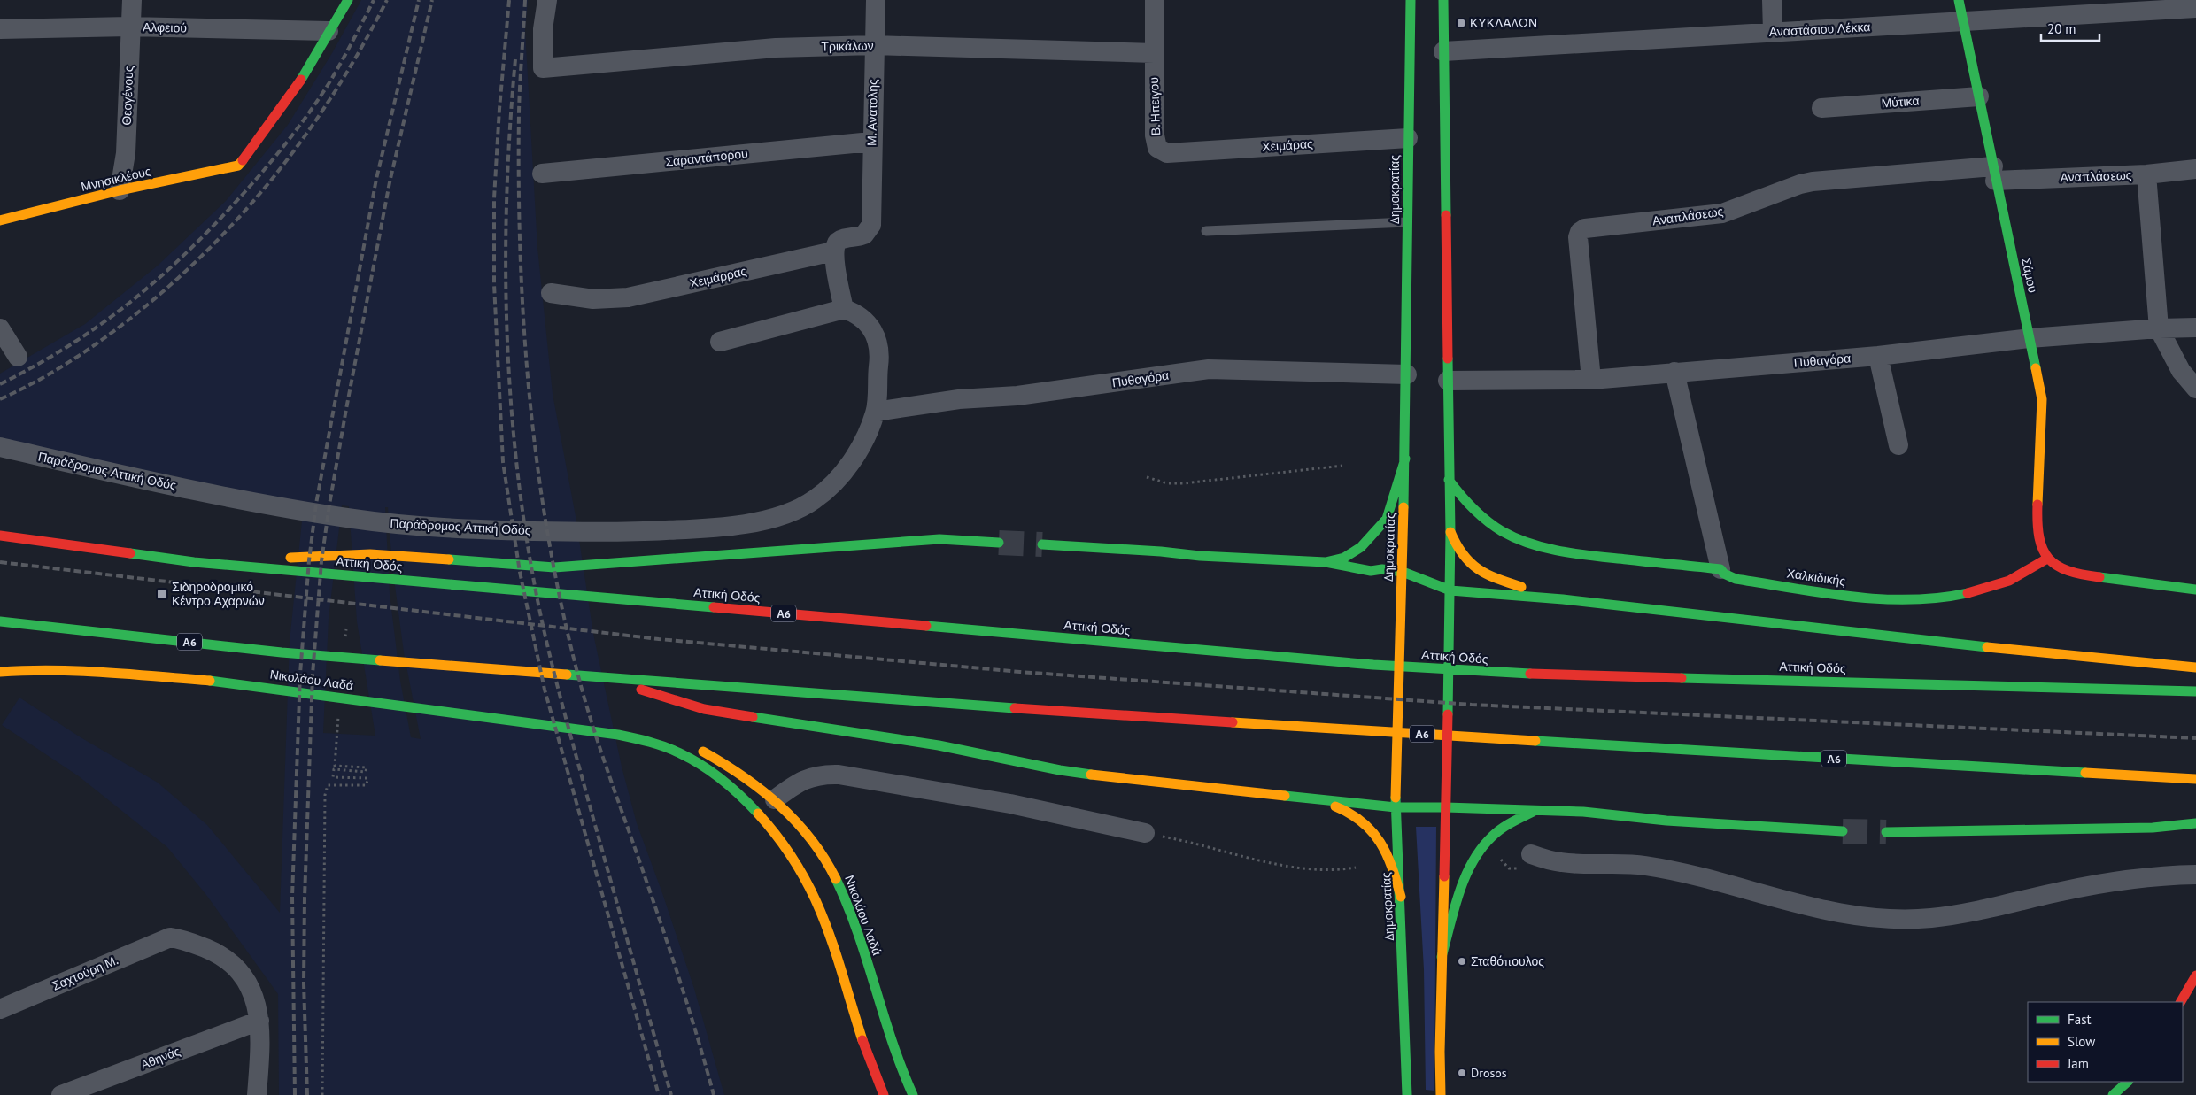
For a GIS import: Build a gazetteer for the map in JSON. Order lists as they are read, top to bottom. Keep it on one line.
{"streets":{"main road":["Μνησικλέους","Δημοκρατίας","Σάμου","Αττική Οδός","Χαλκιδικής","Α6","Νικολάου Λαδά"],"street":["Αλφειού","Αναστάσιου Λέκκα","Τρικάλων","Θεογένους","Μύτικα","Β. Ηπειγου","Μ. Ανατολης","Χειμάρας","Σαραντάπορου","Αναπλάσεως","Χειμάρρας","Πυθαγόρα","Παράδρομος Αττική Οδός","Σαχτούρη Μ.","Αθηνάς"]},"crossings":[["Αλφειού","Θεογένους"],["Αλφειού","Μνησικλέους"],["Αναστάσιου Λέκκα","Σάμου"],["Τρικάλων","Β. Ηπειγου"],["Τρικάλων","Μ. Ανατολης"],["Θεογένους","Μνησικλέους"],["Μύτικα","Σάμου"],["Β. Ηπειγου","Χειμάρας"],["Μ. Ανατολης","Σαραντάπορου"],["Μ. Ανατολης","Χειμάρρας"],["Χειμάρας","Δημοκρατίας"],["Αναπλάσεως","Σάμου"],["Αναπλάσεως","Πυθαγόρα"],["Δημοκρατίας","Πυθαγόρα"],["Σάμου","Πυθαγόρα"],["Σάμου","Χαλκιδικής"],["Πυθαγόρα","Παράδρομος Αττική Οδός"],["Σαχτούρη Μ.","Αθηνάς"]],"places":{"transit":["ΚΥΚΛΑΔΩΝ","Σιδηροδρομικό Κέντρο Αχαρνών"],"other":["Σταθόπουλος","Drosos"]},"legend":["Fast","Slow","Jam"],"scale_bar":"20 m"}
